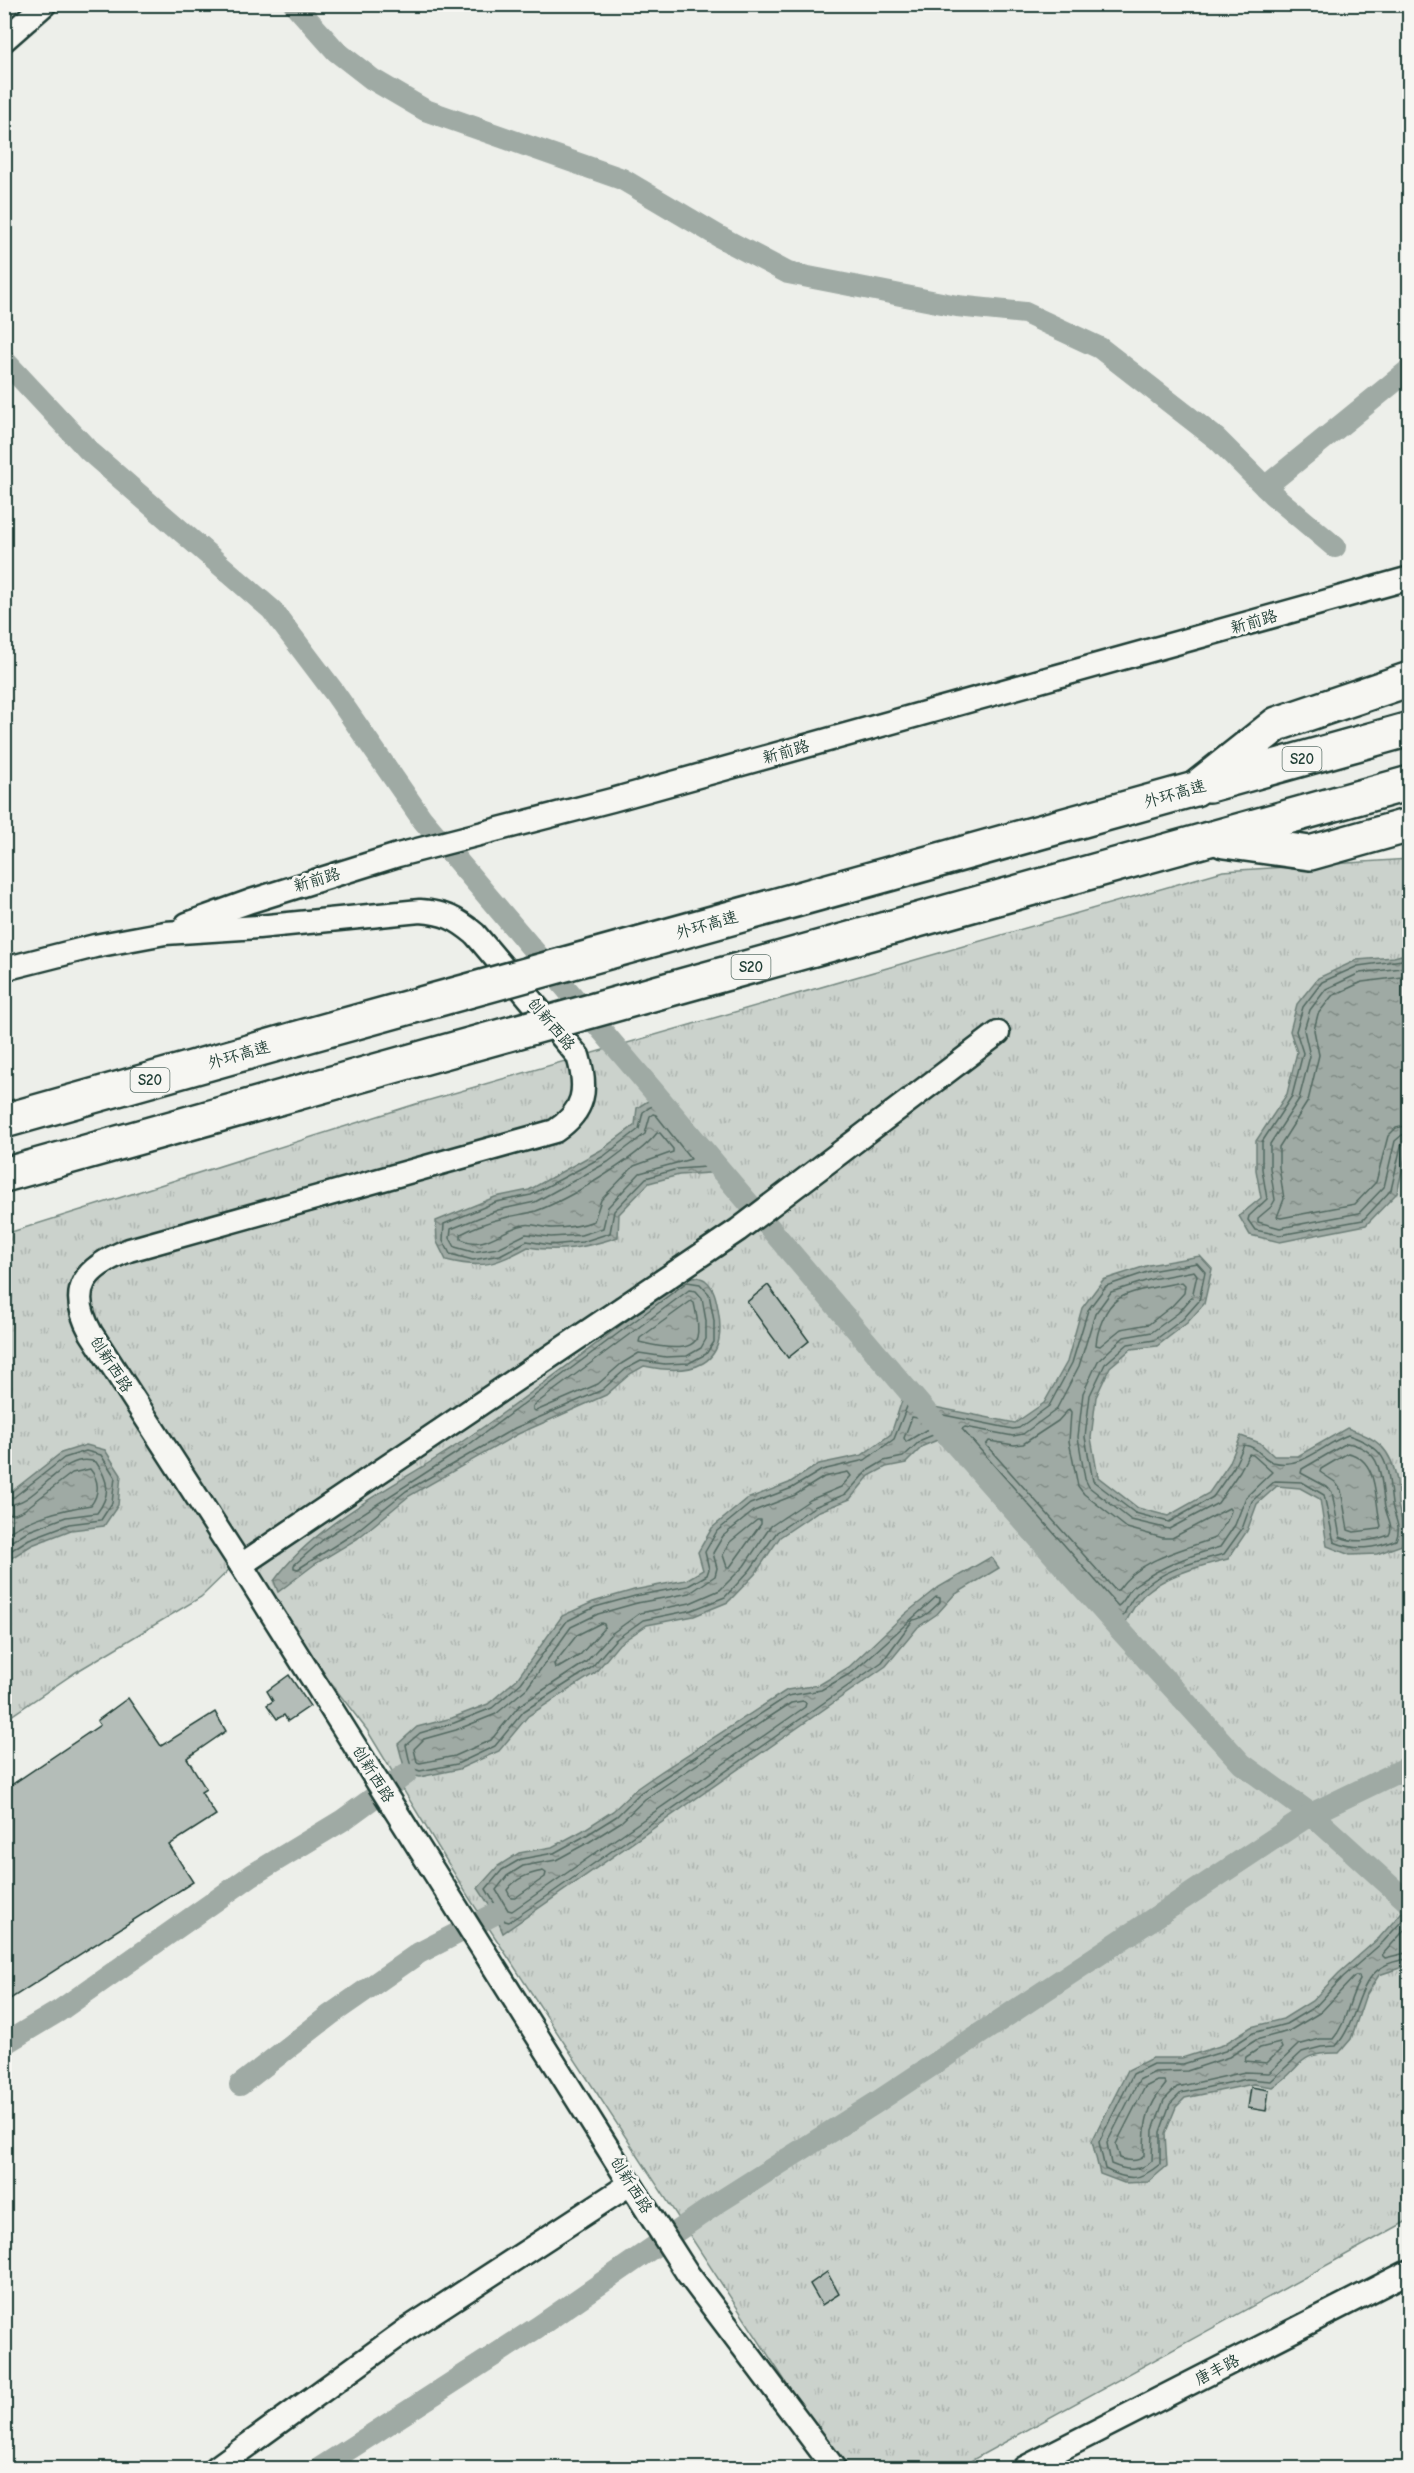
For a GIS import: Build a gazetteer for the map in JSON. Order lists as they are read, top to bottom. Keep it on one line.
{"streets":{"highway":["S20","外环高速"],"street":["新前路","创新西路","唐丰路"]},"crossings":[["新前路","创新西路"]]}
